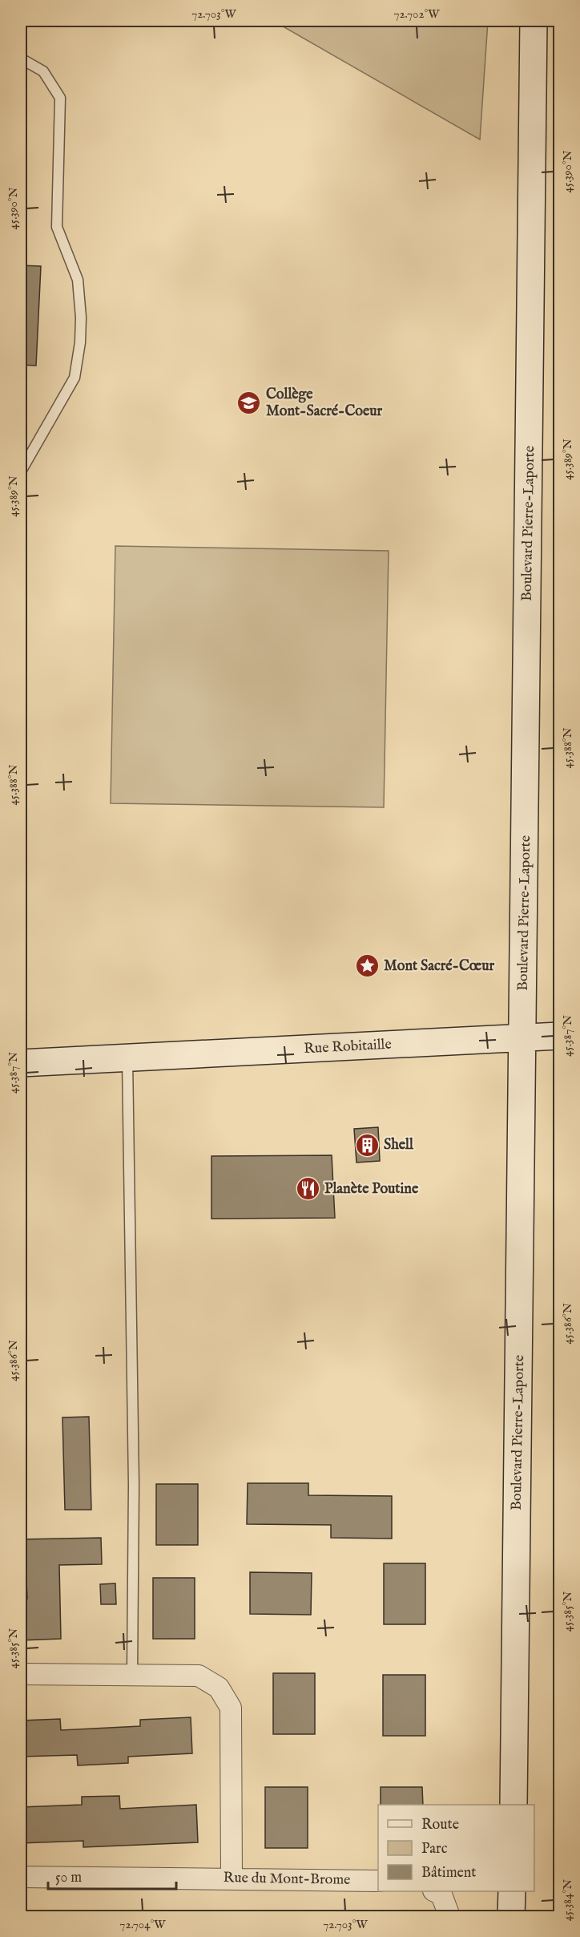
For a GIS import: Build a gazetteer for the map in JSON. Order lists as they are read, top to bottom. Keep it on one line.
{"streets":{"main road":["Boulevard Pierre-Laporte","Rue Robitaille"],"street":["Rue du Mont-Brome"]},"crossings":[["Boulevard Pierre-Laporte","Rue Robitaille"]],"places":{"school or university":["Collège Mont-Sacré-Coeur"],"place":["Mont Sacré-Cœur"],"building":["Shell"],"restaurant":["Planète Poutine"]},"legend":["Route","Parc","Bâtiment"],"scale_bar":"50 m","coordinates":["72.703°W","72.702°W","45.390°N","45.389°N","45.388°N","45.387°N","45.386°N","45.385°N","45.384°N","72.704°W"]}
